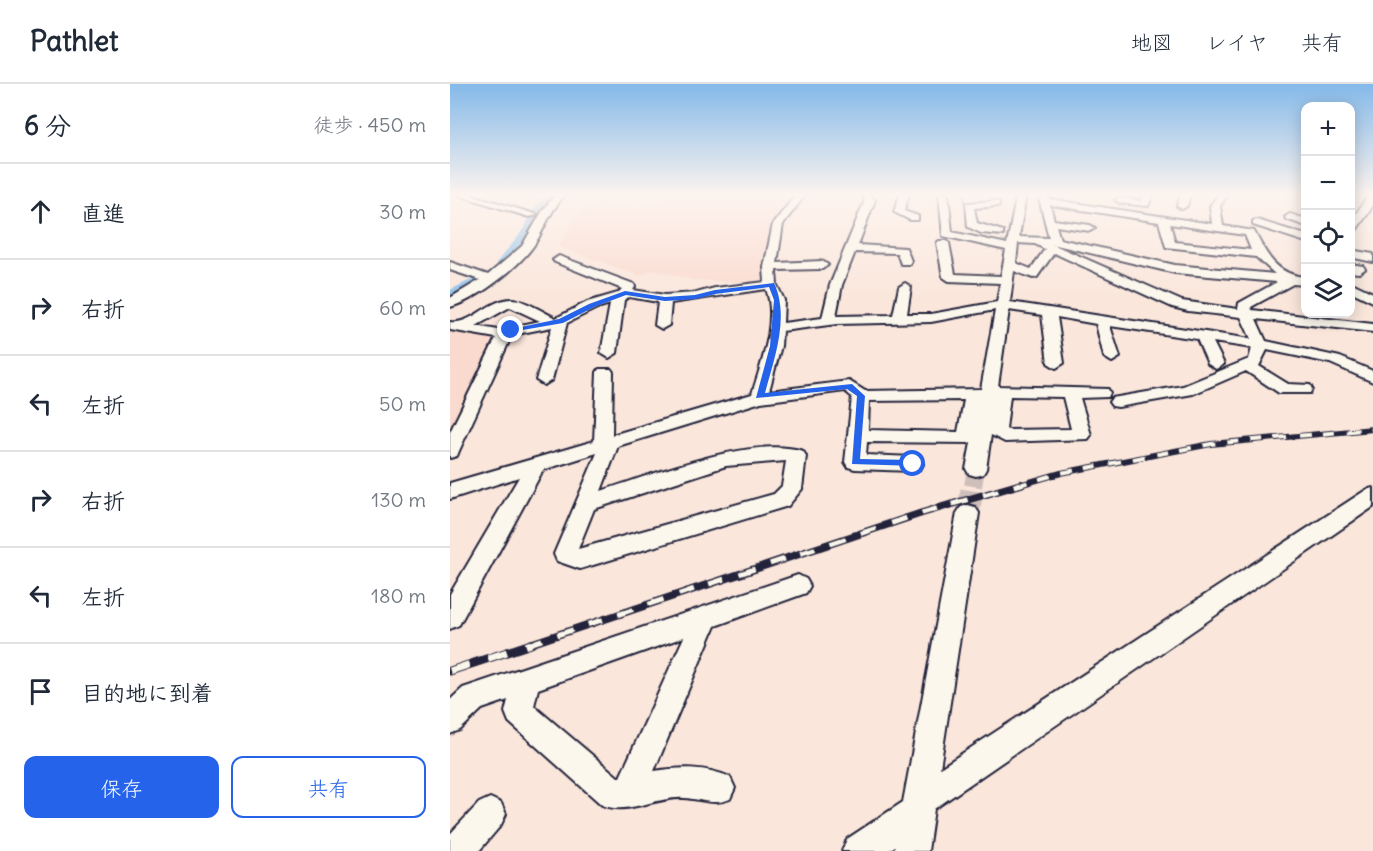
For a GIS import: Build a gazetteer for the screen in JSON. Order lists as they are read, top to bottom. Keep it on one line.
{"page":{"header":"Pathlet","nav":["地図","レイヤ","共有"],"heading":["6 分","徒歩 · 450 m"],"map_buttons":["+","−"],"list":[["直進","30 m"],["右折","60 m"],["左折","50 m"],["右折","130 m"],["左折","180 m"],"目的地に到着"],"buttons":["保存","共有"]}}
